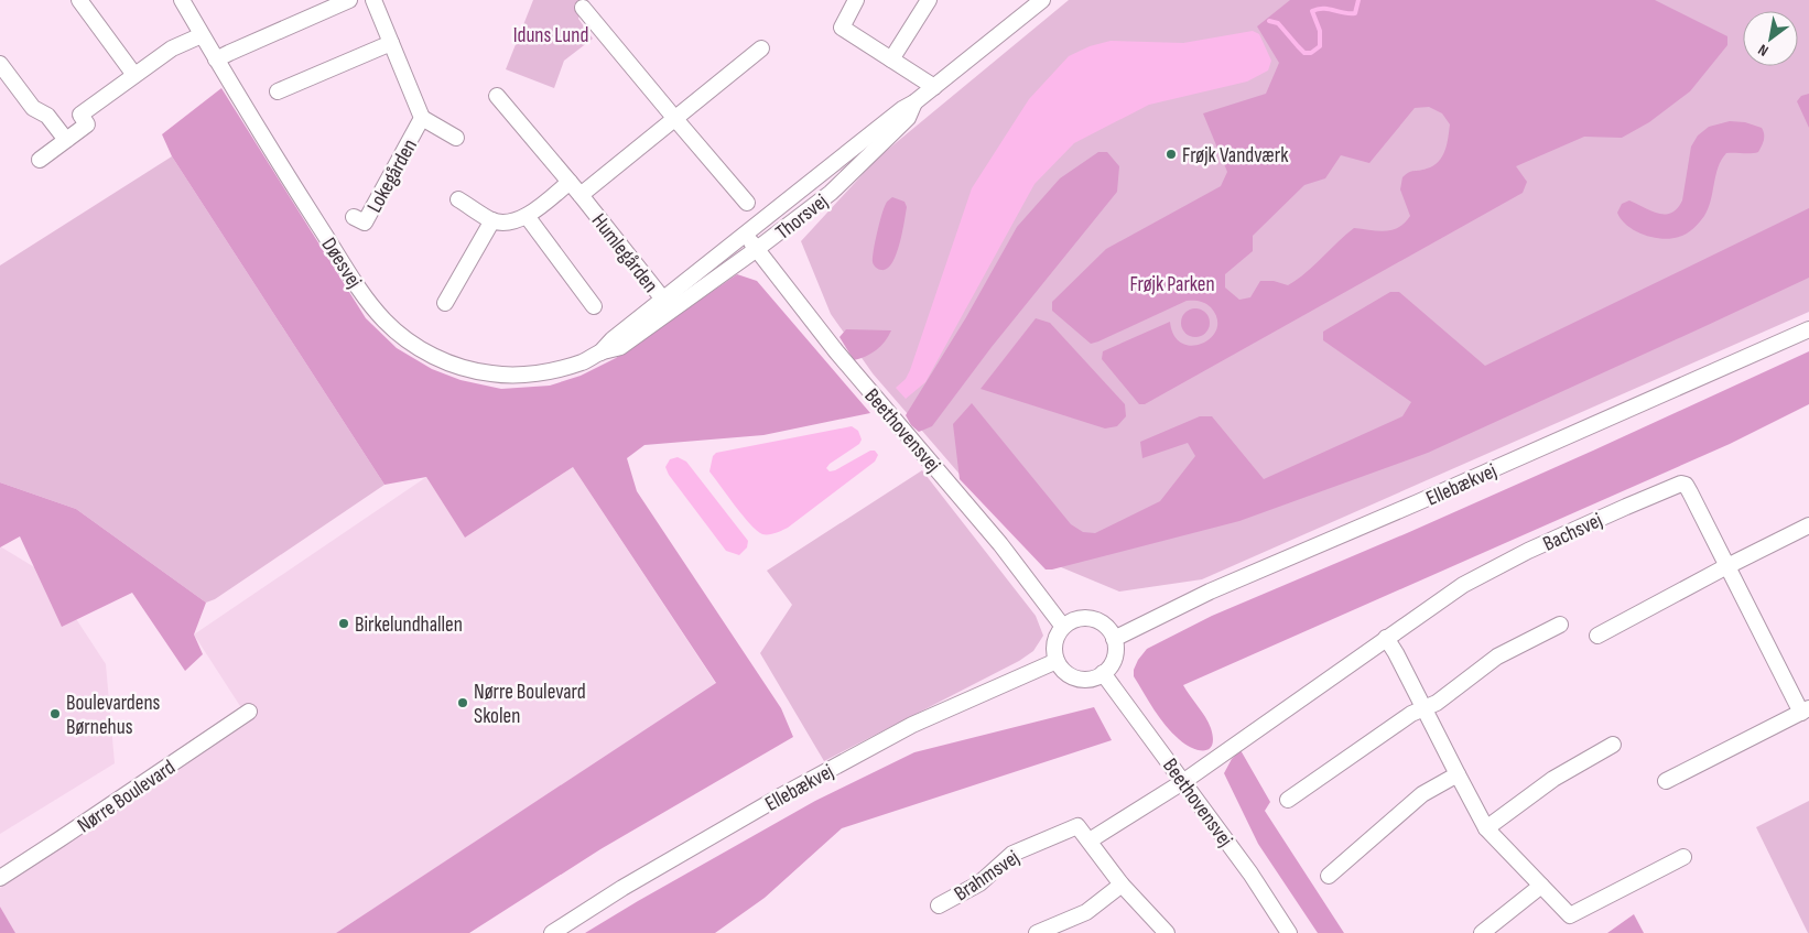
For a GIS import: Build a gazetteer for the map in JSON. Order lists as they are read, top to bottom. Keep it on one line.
{"streets":{"street":["Lokegården","Thorsvej","Humlegården","Døesvej","Beethovensvej","Ellebækvej","Bachsvej","Nørre Boulevard","Brahmsvej"]},"crossings":[["Thorsvej","Humlegården"],["Thorsvej","Døesvej"],["Thorsvej","Beethovensvej"],["Humlegården","Døesvej"],["Beethovensvej","Ellebækvej"],["Beethovensvej","Bachsvej"]],"parks":["Iduns Lund","Frøjk Parken"],"places":["Frøjk Vandværk","Birkelundhallen","Nørre Boulevard Skolen","Boulevardens Børnehus"],"north":"bottom left"}
